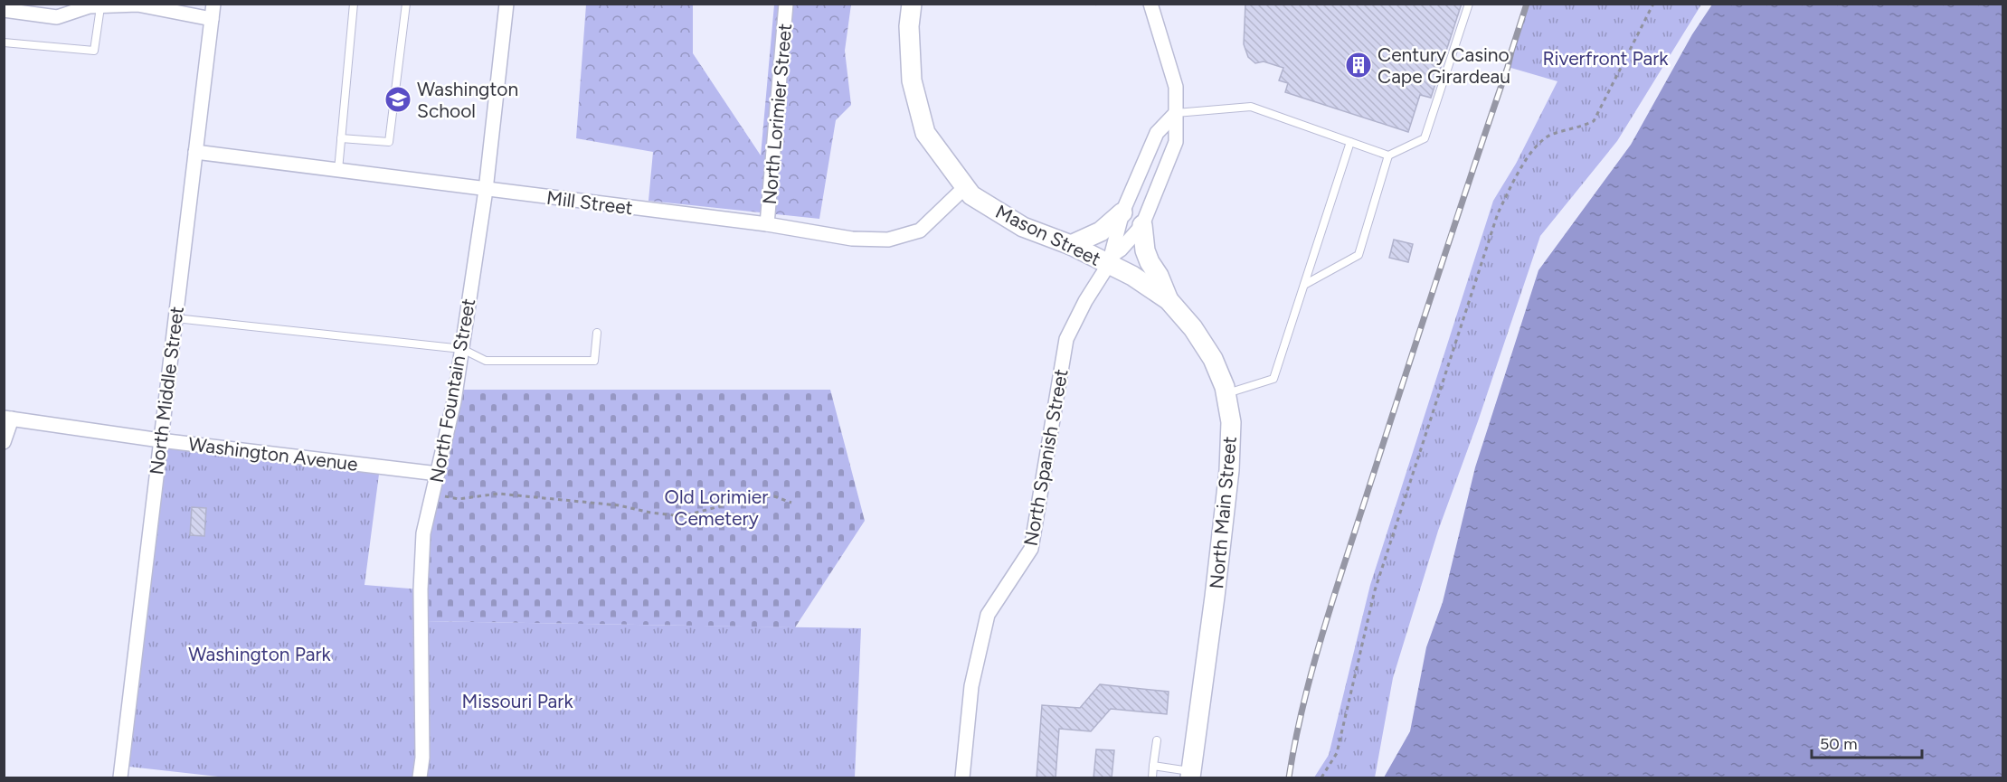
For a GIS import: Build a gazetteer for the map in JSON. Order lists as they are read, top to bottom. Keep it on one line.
{"streets":{"main road":["Mason Street","North Main Street"],"street":["North Lorimier Street","Mill Street","North Middle Street","North Fountain Street","Washington Avenue","North Spanish Street"]},"crossings":[["North Lorimier Street","Mill Street"],["Mill Street","Mason Street"],["Mill Street","North Middle Street"],["Mill Street","North Fountain Street"],["Mason Street","North Spanish Street"],["Mason Street","North Main Street"],["North Middle Street","Washington Avenue"],["North Fountain Street","Washington Avenue"],["North Spanish Street","North Main Street"]],"parks":["Riverfront Park","Old Lorimier Cemetery","Washington Park","Missouri Park"],"places":{"building":["Century Casino Cape Girardeau"],"school or university":["Washington School"]},"scale_bar":"50 m"}
